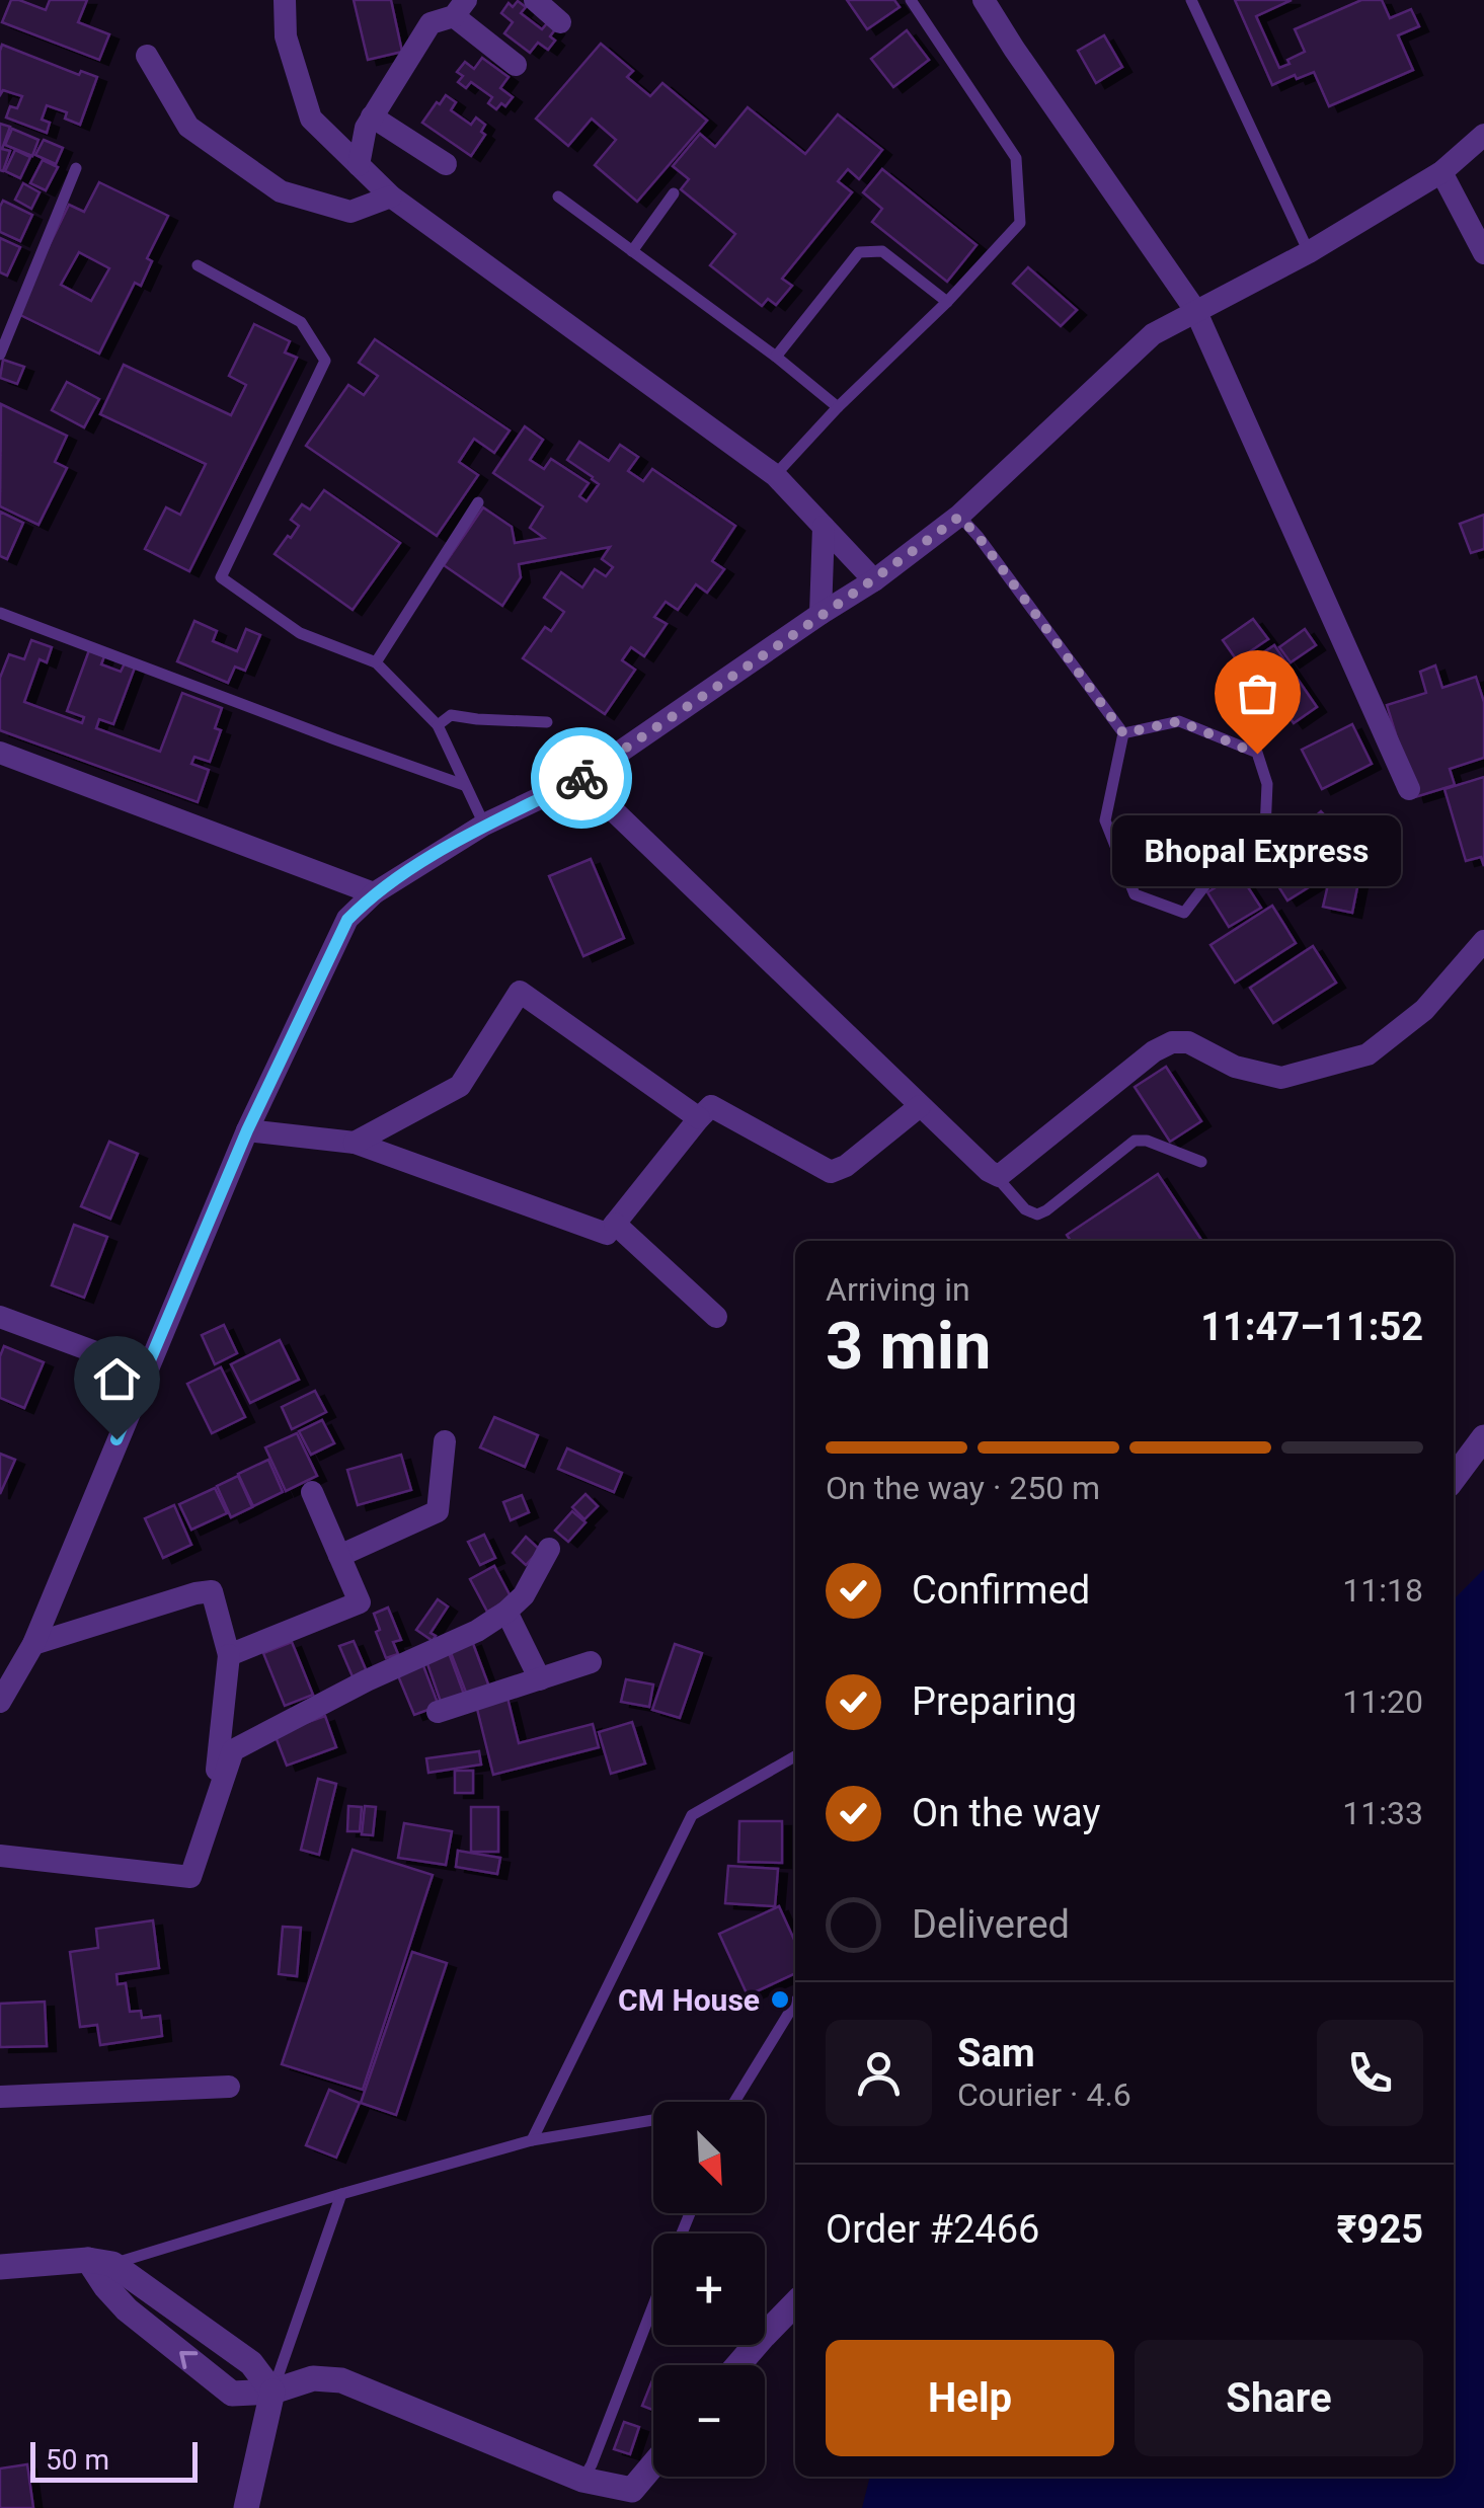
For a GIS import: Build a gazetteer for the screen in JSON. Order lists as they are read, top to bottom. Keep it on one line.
{"places":["Bhopal Express","CM House"],"scale_bar":"50 m","north":"bottom right","page":{"bubble":"Bhopal Express","heading":["3 min","Arriving in","11:47–11:52"],"panel":["Sam","Courier · 4.6","Order #2466","₹925"],"bar":"On the way · 250 m","list":[["Confirmed","11:18"],["Preparing","11:20"],["On the way","11:33"],"Delivered"],"map_buttons":["+","−"],"buttons":["Help","Share"],"scale":"50 m"}}
